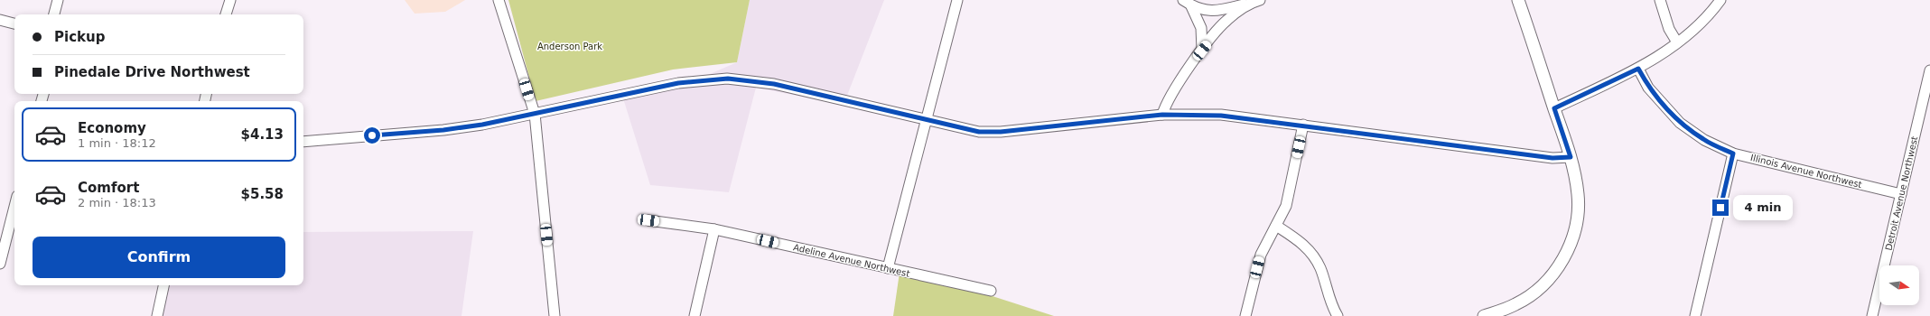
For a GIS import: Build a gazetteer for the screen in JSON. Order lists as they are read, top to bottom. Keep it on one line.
{"streets":{"street":["Illinois Avenue Northwest","Detroit Avenue Northwest","Adeline Avenue Northwest"]},"crossings":[["Illinois Avenue Northwest","Detroit Avenue Northwest"]],"parks":["Anderson Park"],"north":"right","page":{"banner":["Pickup","Pinedale Drive Northwest"],"list":[{"name":"Economy","note":"1 min · 18:12","value":"$4.13"},{"name":"Comfort","note":"2 min · 18:13","value":"$5.58"}],"bubble":"4 min","buttons":"Confirm"}}
